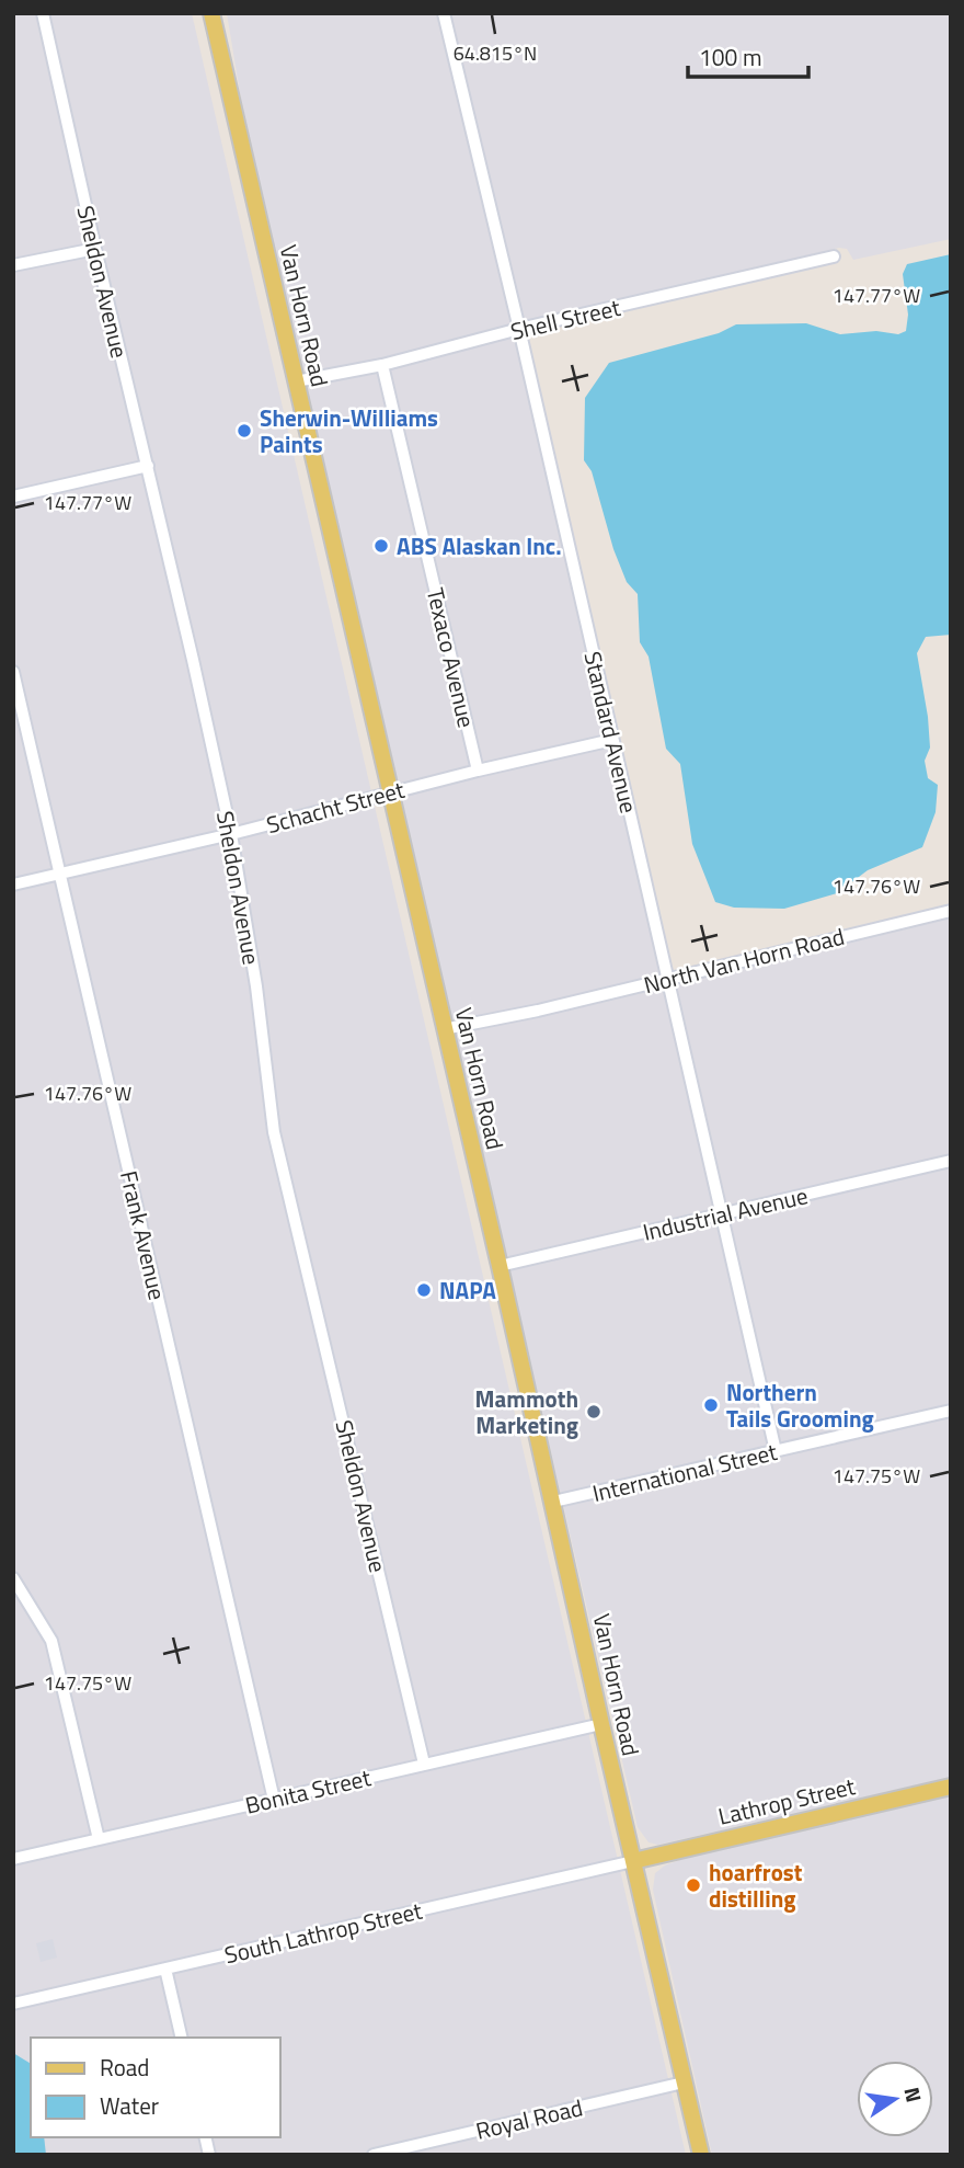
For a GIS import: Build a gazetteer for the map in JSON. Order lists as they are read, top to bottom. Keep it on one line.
{"streets":{"main road":["Van Horn Road","Lathrop Street"],"street":["Sheldon Avenue","Shell Street","Texaco Avenue","Standard Avenue","Schacht Street","North Van Horn Road","Industrial Avenue","Frank Avenue","International Street","Bonita Street","South Lathrop Street","Royal Road"]},"crossings":[["Sheldon Avenue","Schacht Street"],["Sheldon Avenue","Bonita Street"],["Van Horn Road","Shell Street"],["Van Horn Road","Schacht Street"],["Van Horn Road","North Van Horn Road"],["Van Horn Road","Industrial Avenue"],["Van Horn Road","International Street"],["Van Horn Road","Bonita Street"],["Van Horn Road","Lathrop Street"],["Van Horn Road","South Lathrop Street"],["Van Horn Road","Royal Road"],["Shell Street","Texaco Avenue"],["Shell Street","Standard Avenue"],["Texaco Avenue","Schacht Street"],["Standard Avenue","Schacht Street"],["Standard Avenue","North Van Horn Road"],["Standard Avenue","Industrial Avenue"],["Standard Avenue","International Street"],["Schacht Street","Frank Avenue"],["Frank Avenue","Bonita Street"],["Lathrop Street","South Lathrop Street"]],"places":["Sherwin-Williams Paints","ABS Alaskan Inc.","NAPA","Northern Tails Grooming","Mammoth Marketing","hoarfrost distilling"],"legend":["Road","Water"],"scale_bar":"100 m","north":"right","coordinates":["64.815°N","147.77°W","147.76°W","147.75°W"]}
